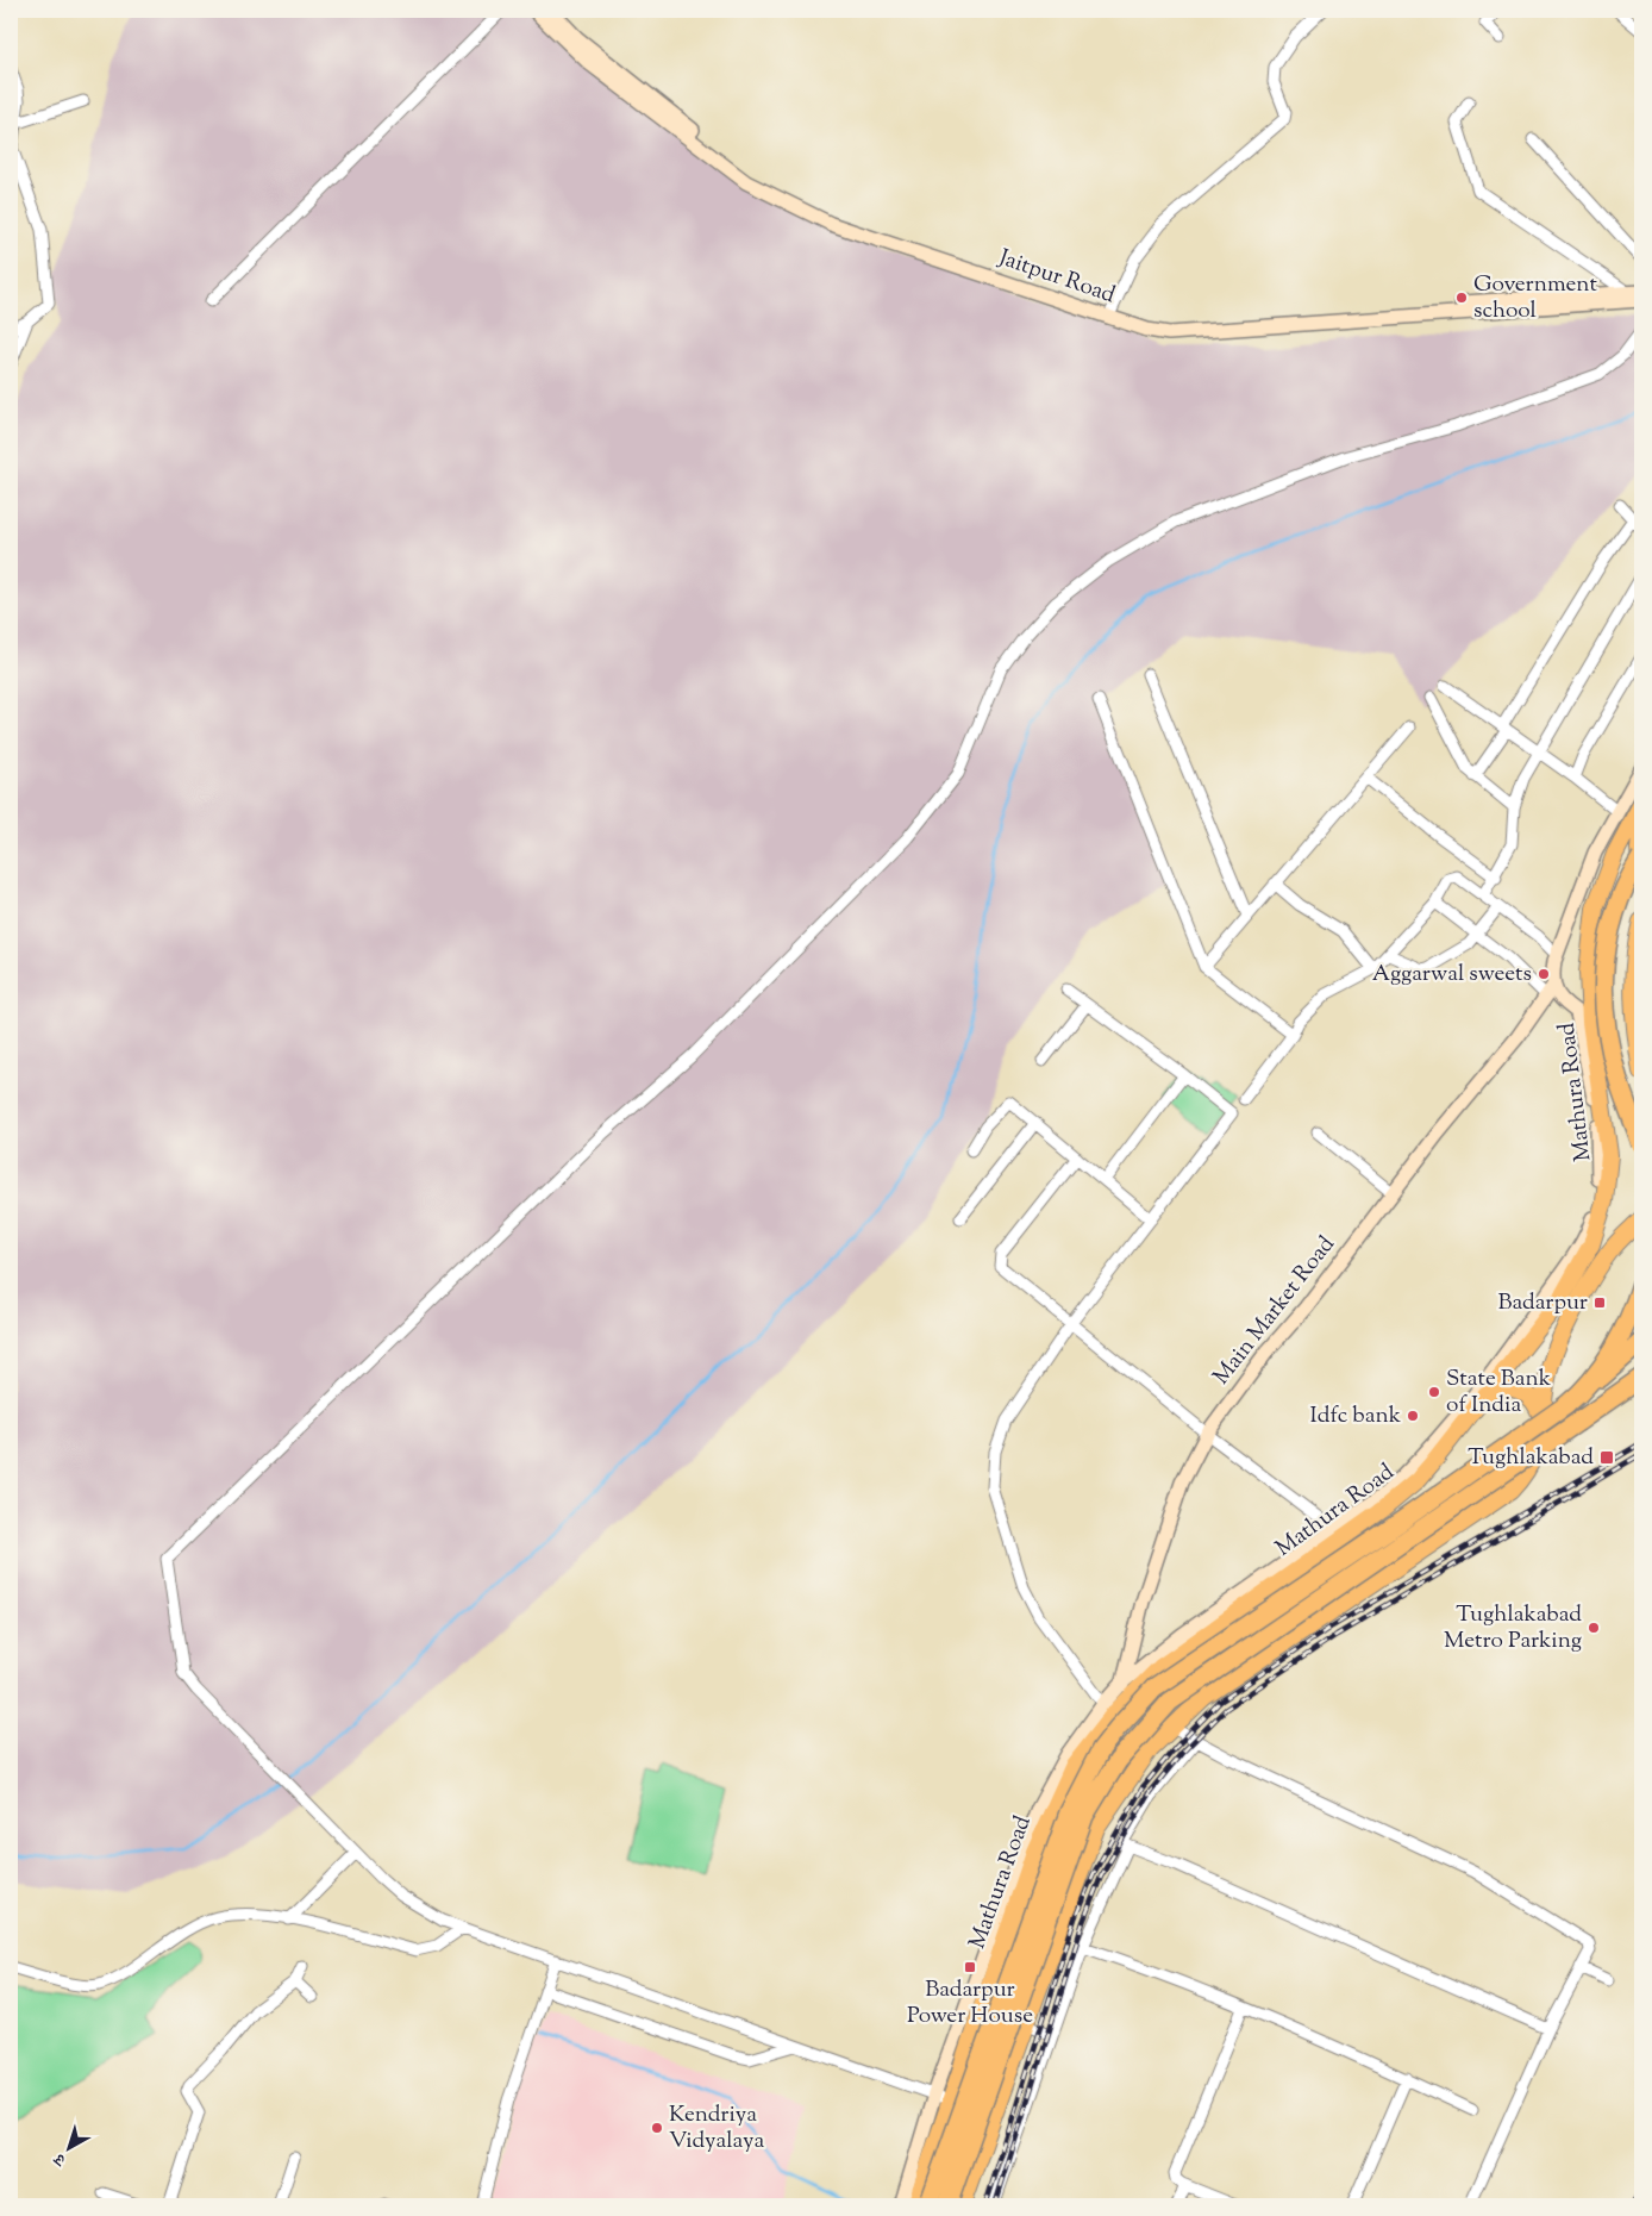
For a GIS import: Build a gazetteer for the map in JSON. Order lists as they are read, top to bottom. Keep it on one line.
{"streets":{"highway":["Mathura Road"],"street":["Jaitpur Road","Main Market Road"]},"crossings":[["Mathura Road","Main Market Road"]],"places":{"other":["Government school","Aggarwal sweets","State Bank of India","Idfc bank","Tughlakabad Metro Parking","Kendriya Vidyalaya"],"transit":["Badarpur","Tughlakabad","Badarpur Power House"]},"north":"bottom left"}
